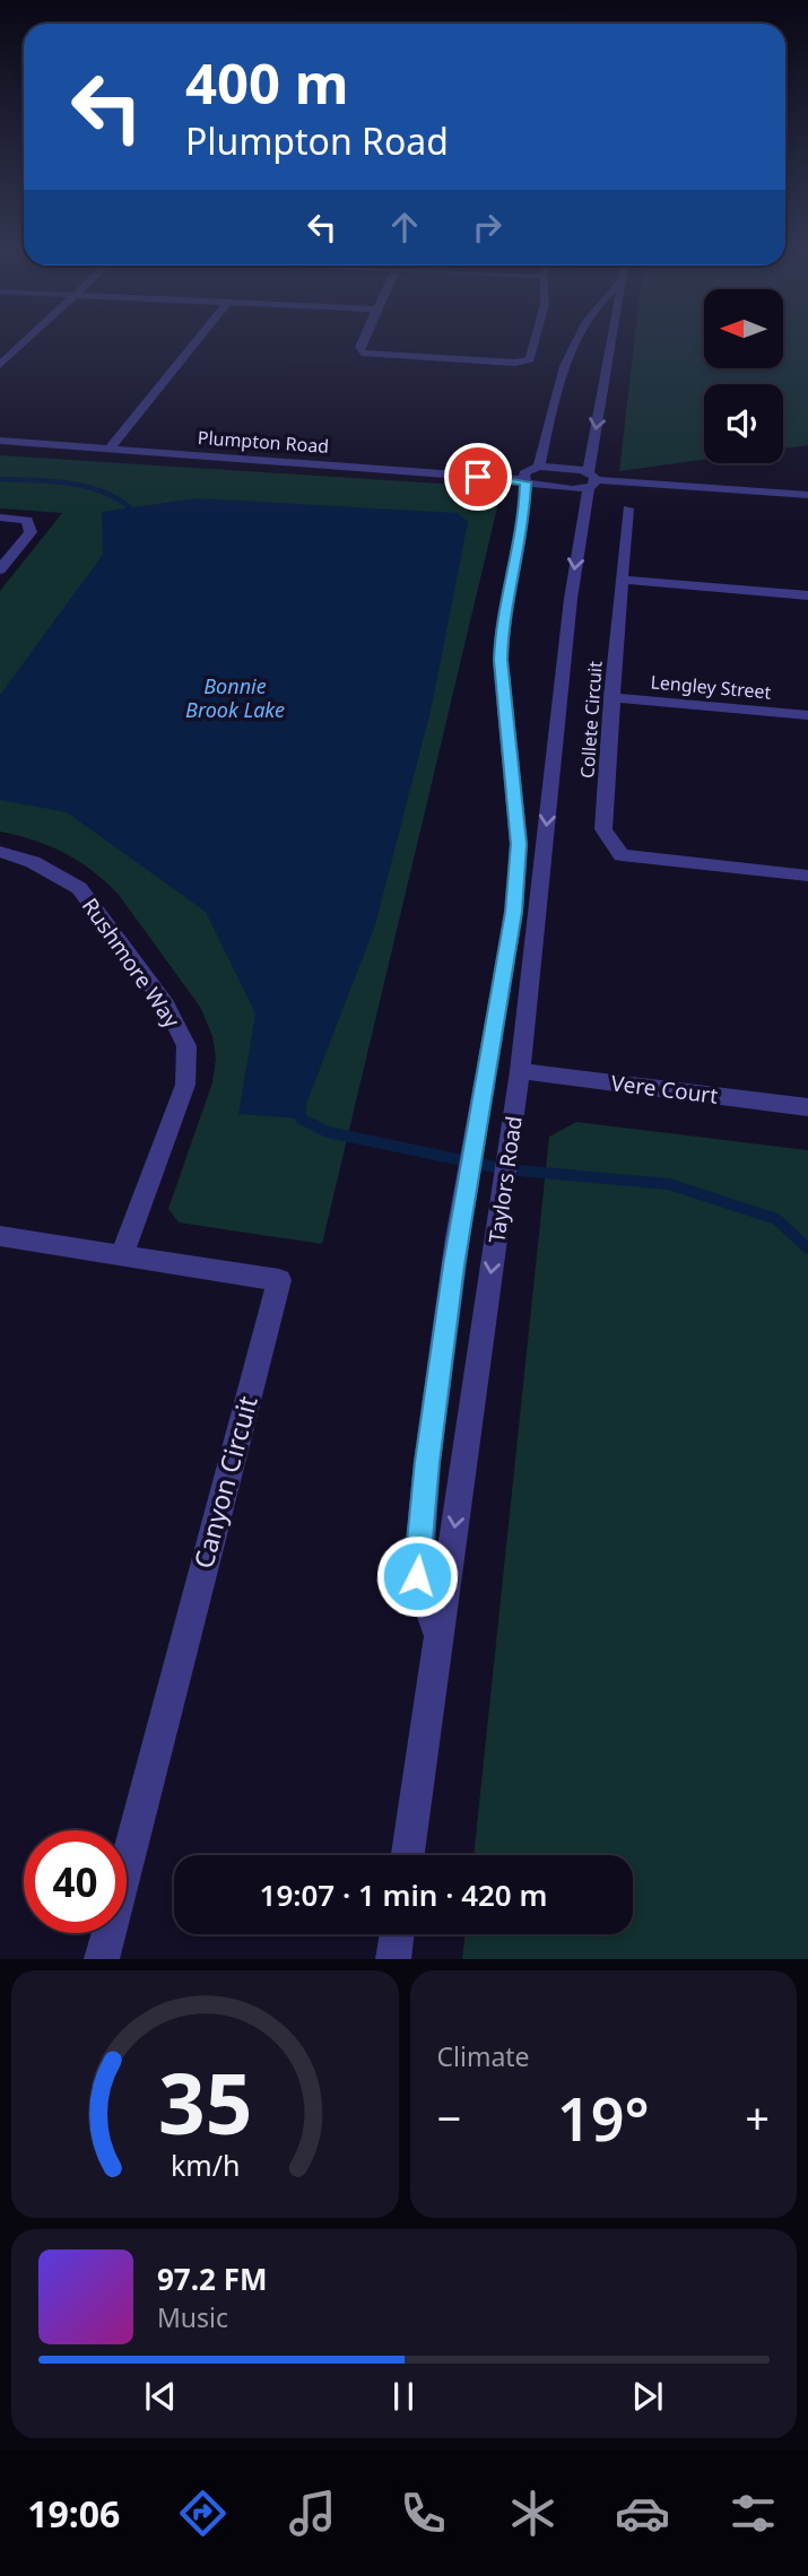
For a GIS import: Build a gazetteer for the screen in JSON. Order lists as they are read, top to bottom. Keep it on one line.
{"streets":{"street":["Plumpton Road","Lengley Street","Collete Circuit","Rushmore Way","Vere Court","Taylors Road","Canyon Circuit"]},"crossings":[["Lengley Street","Collete Circuit"],["Rushmore Way","Canyon Circuit"],["Vere Court","Taylors Road"]],"water":["Bonnie Brook Lake"],"north":"left","page":{"turn":["400 m","Plumpton Road"],"limit":"40","trip":"19:07 · 1 min · 420 m","tile":"Climate","heat":["−","19°","+"],"song":["97.2 FM","Music"],"tabs":"19:06","gauge":["35","km/h"]}}
